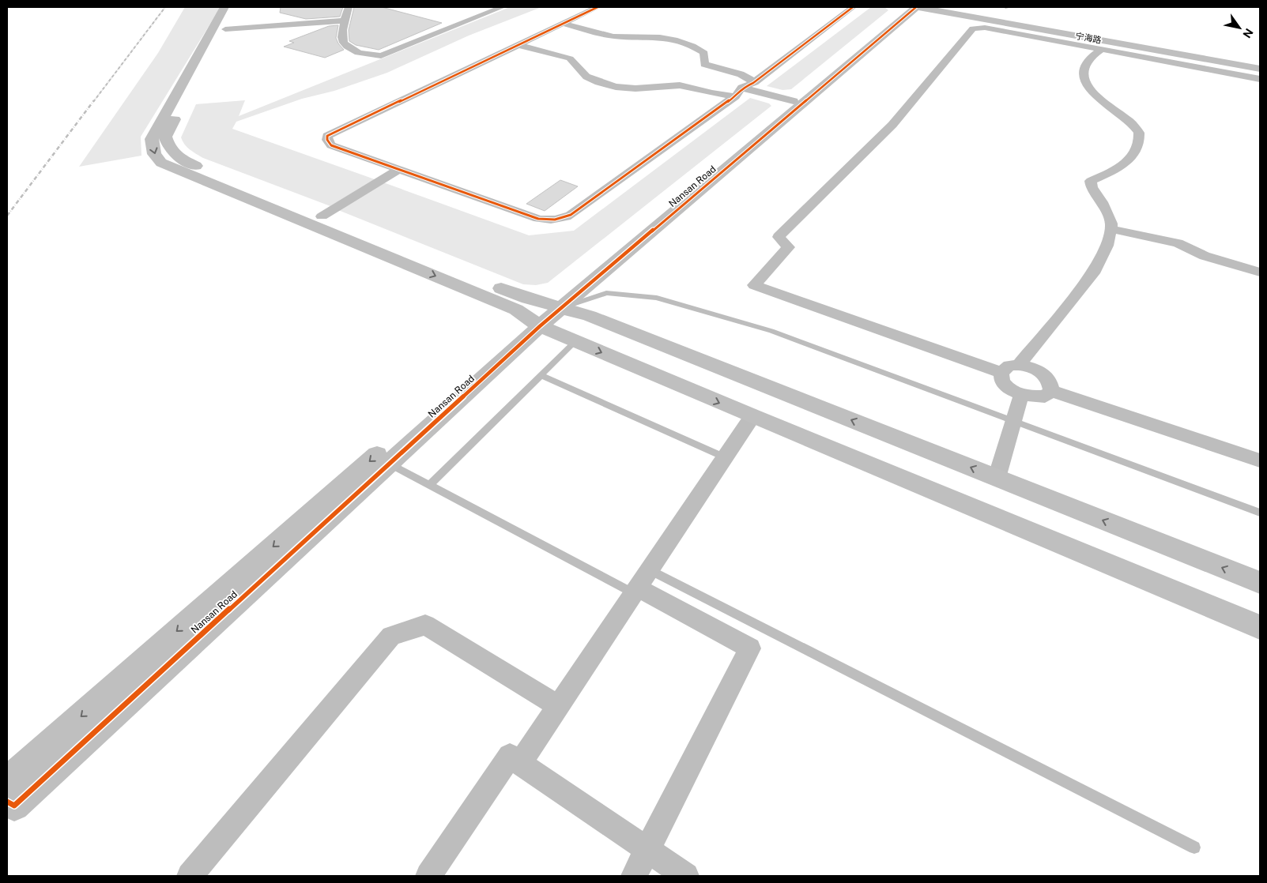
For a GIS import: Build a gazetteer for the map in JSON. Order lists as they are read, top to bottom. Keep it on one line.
{"streets":{"street":["宁海路","Nansan Road"]},"crossings":[["宁海路","Nansan Road"]],"north":"bottom right"}
